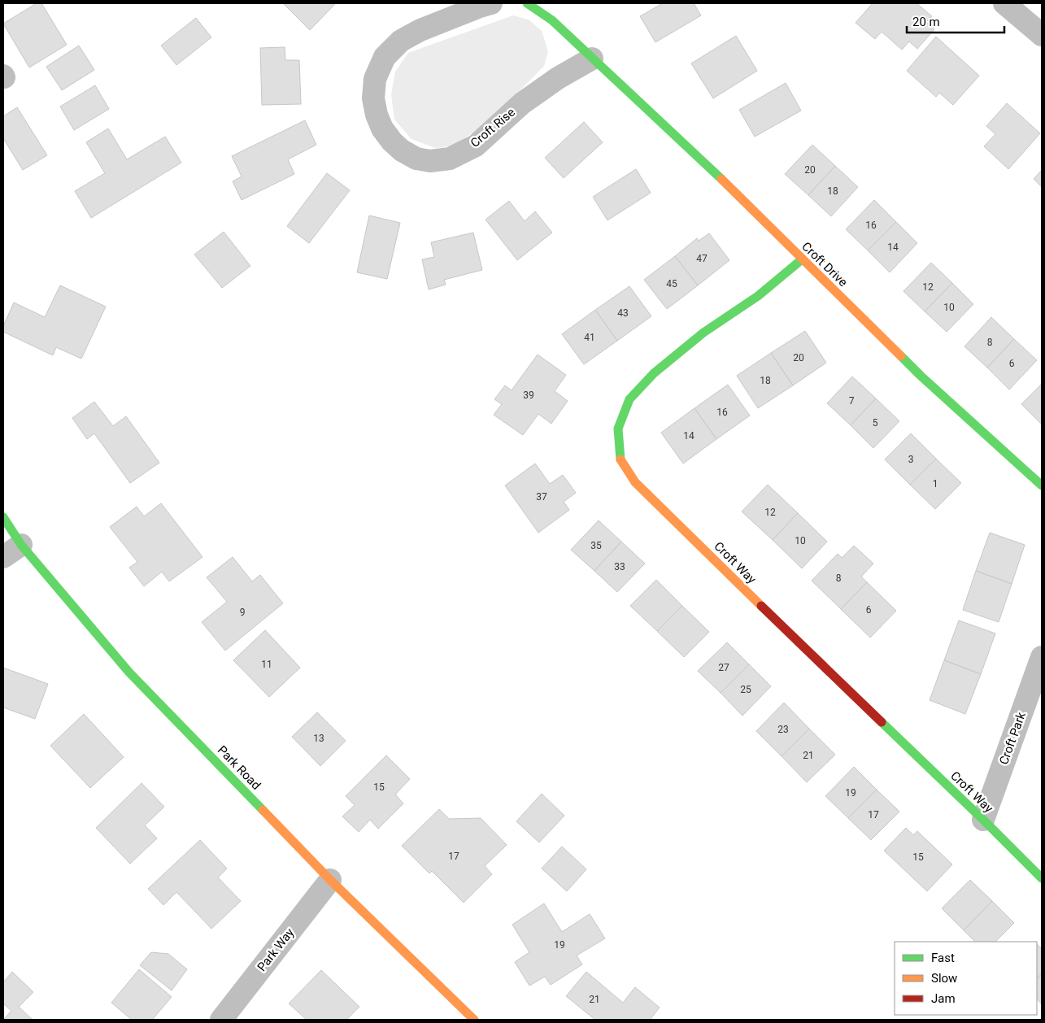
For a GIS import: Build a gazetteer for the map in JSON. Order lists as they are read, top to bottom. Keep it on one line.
{"streets":{"street":["Croft Rise","Croft Drive","Croft Way","Croft Park","Park Road","Park Way"]},"crossings":[["Croft Rise","Croft Drive"],["Croft Drive","Croft Way"],["Croft Way","Croft Park"],["Park Road","Park Way"]],"house_numbers":["20","18","16","14","47","45","12","10","43","41","8","20","6","18","39","7","16","5","14","3","1","37","12","10","35","33","8","6","9","11","27","25","23","13","21","15","19","17","17","15","19","21"],"legend":["Fast","Slow","Jam"],"scale_bar":"20 m"}
